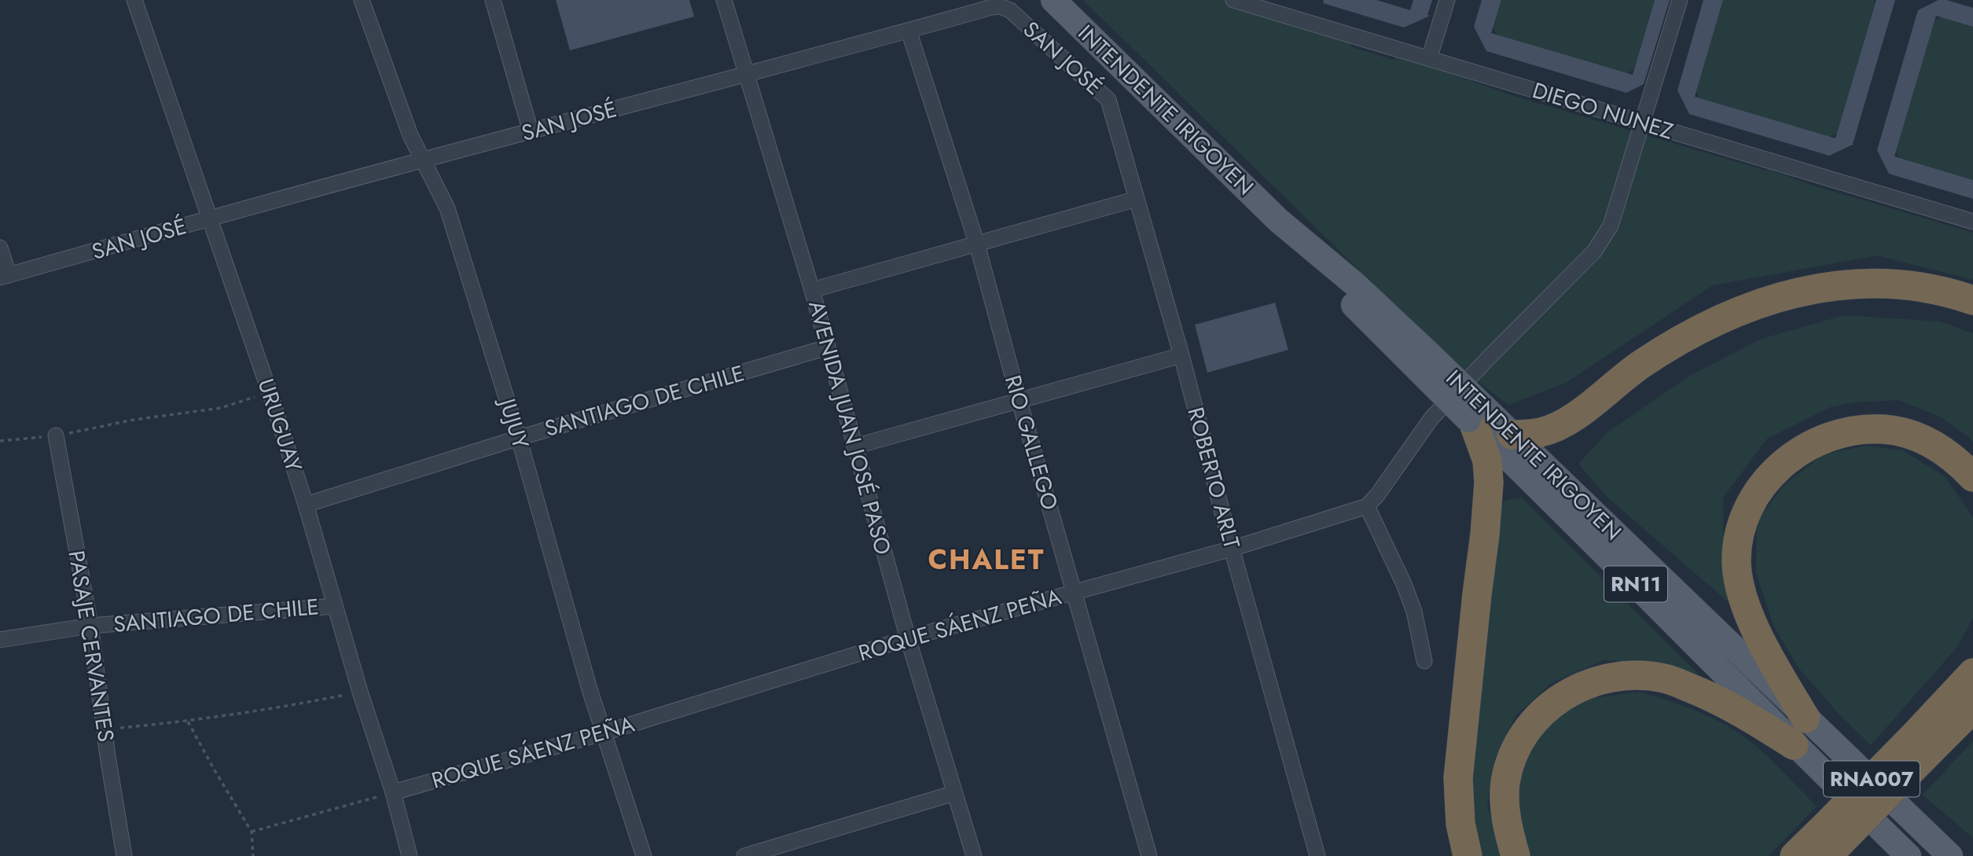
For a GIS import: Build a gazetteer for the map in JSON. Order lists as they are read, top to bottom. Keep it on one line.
{"streets":{"highway":["RNA007"],"main road":["INTENDENTE IRIGOYEN","RN11"],"street":["SAN JOSÉ","DIEGO NUNEZ","SANTIAGO DE CHILE","JUJUY","URUGUAY","AVENIDA JUAN JOSÉ PASO","RIO GALLEGO","ROBERTO ARLT","ROQUE SÁENZ PEÑA","PASAJE CERVANTES"]},"crossings":[["SAN JOSÉ","JUJUY"],["SAN JOSÉ","URUGUAY"],["SAN JOSÉ","AVENIDA JUAN JOSÉ PASO"],["SAN JOSÉ","RIO GALLEGO"],["SAN JOSÉ","ROBERTO ARLT"],["SANTIAGO DE CHILE","JUJUY"],["SANTIAGO DE CHILE","URUGUAY"],["SANTIAGO DE CHILE","AVENIDA JUAN JOSÉ PASO"],["SANTIAGO DE CHILE","PASAJE CERVANTES"],["JUJUY","ROQUE SÁENZ PEÑA"],["URUGUAY","ROQUE SÁENZ PEÑA"],["AVENIDA JUAN JOSÉ PASO","ROQUE SÁENZ PEÑA"],["RIO GALLEGO","ROQUE SÁENZ PEÑA"],["ROBERTO ARLT","ROQUE SÁENZ PEÑA"]],"districts":["CHALET"]}
